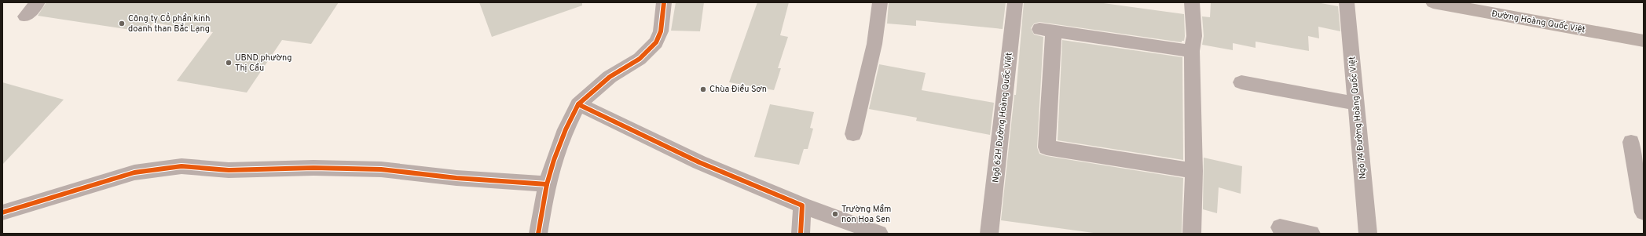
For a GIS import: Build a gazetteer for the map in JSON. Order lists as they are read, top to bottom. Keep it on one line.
{"streets":{"main road":["Đường Hoàng Quốc Việt"],"street":["Ngõ 62H Đường Hoàng Quốc Việt","Ngõ 74 Đường Hoàng Quốc Việt"]},"places":["Công ty Cổ phần kinh doanh than Bắc Lạng","UBND phường Thị Cầu","Chùa Điều Sơn","Trường Mầm non Hoa Sen"]}
